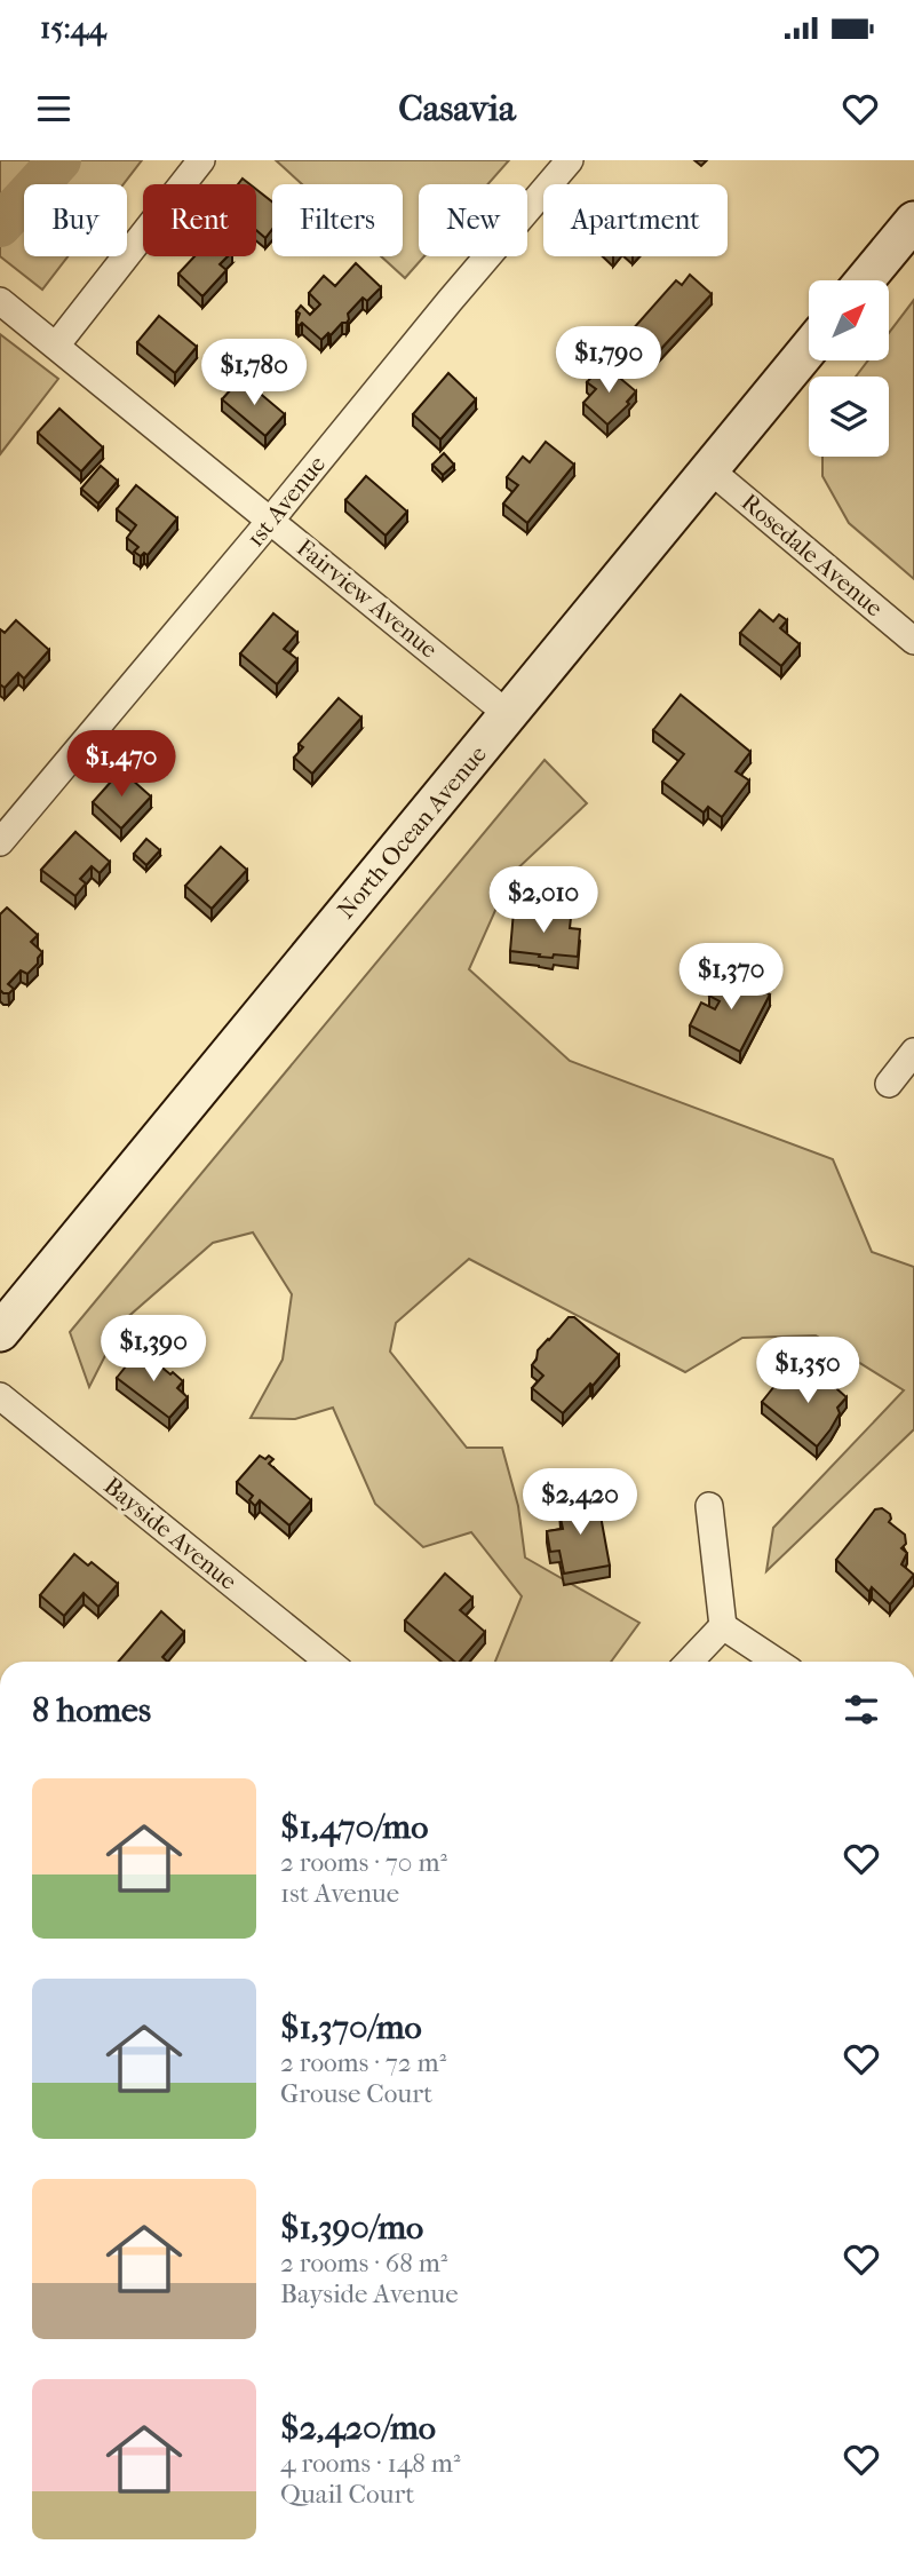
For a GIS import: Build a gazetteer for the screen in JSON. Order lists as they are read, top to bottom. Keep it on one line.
{"streets":{"main road":["North Ocean Avenue"],"street":["1st Avenue","Rosedale Avenue","Fairview Avenue","Bayside Avenue"]},"crossings":[["1st Avenue","Fairview Avenue"],["Rosedale Avenue","North Ocean Avenue"],["Fairview Avenue","North Ocean Avenue"]],"north":"top right","page":{"status":"15:44","header":"Casavia","chip":["Buy","Rent","Filters","New","Apartment"],"price":["$1,790","$1,780","$1,470","$2,010","$1,370","$1,390","$1,350","$2,420"],"heading":"8 homes","list":[{"name":"$1,470/mo","note":"2 rooms · 70 m² · 1st Avenue"},{"name":"$1,370/mo","note":"2 rooms · 72 m² · Grouse Court"},{"name":"$1,390/mo","note":"2 rooms · 68 m² · Bayside Avenue"},{"name":"$2,420/mo","note":"4 rooms · 148 m² · Quail Court"}]}}
